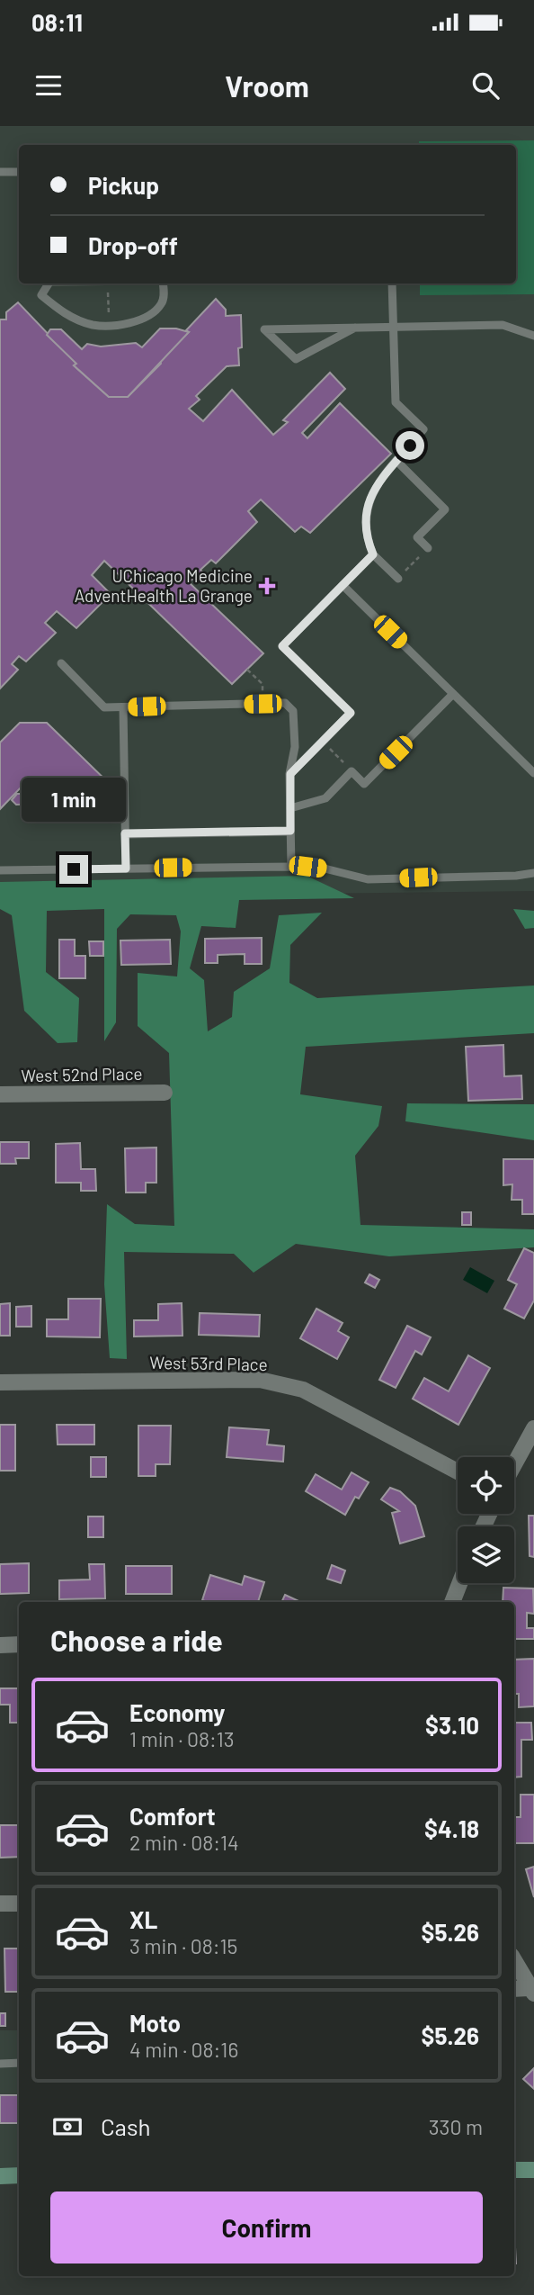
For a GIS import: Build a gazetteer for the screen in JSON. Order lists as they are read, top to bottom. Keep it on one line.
{"streets":{"street":["West 52nd Place","West 53rd Place"]},"places":{"health":["UChicago Medicine AdventHealth La Grange"]},"page":{"status":"08:11","header":"Vroom","banner":["Pickup","Drop-off"],"bubble":"1 min","heading":"Choose a ride","list":[{"name":"Economy","note":"1 min · 08:13","value":"$3.10"},{"name":"Comfort","note":"2 min · 08:14","value":"$4.18"},{"name":"XL","note":"3 min · 08:15","value":"$5.26"},{"name":"Moto","note":"4 min · 08:16","value":"$5.26"}],"pay":["Cash","330 m"],"buttons":"Confirm"}}
